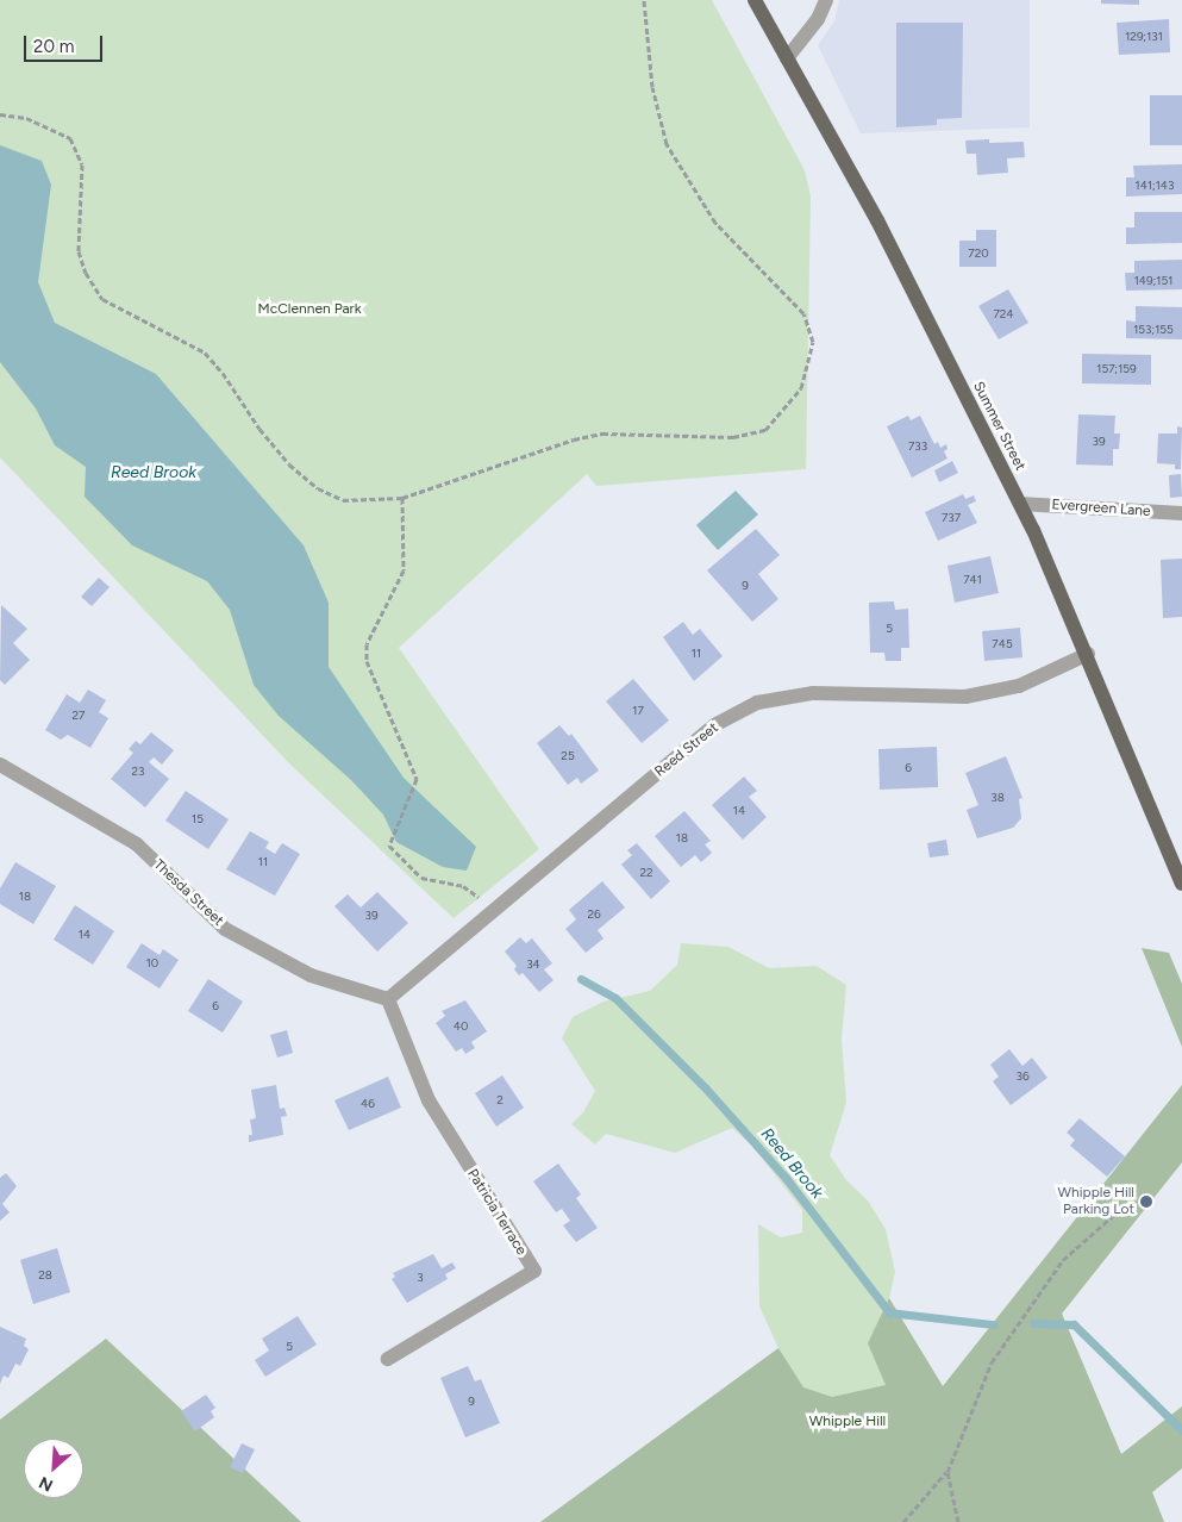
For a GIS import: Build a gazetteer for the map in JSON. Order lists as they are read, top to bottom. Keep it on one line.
{"streets":{"main road":["Summer Street"],"street":["Evergreen Lane","Reed Street","Thesda Street","Patricia Terrace"]},"crossings":[["Summer Street","Evergreen Lane"],["Summer Street","Reed Street"],["Reed Street","Thesda Street"],["Reed Street","Patricia Terrace"],["Thesda Street","Patricia Terrace"]],"water":["Reed Brook"],"parks":["McClennen Park","Whipple Hill"],"places":["Whipple Hill Parking Lot"],"house_numbers":["129;131","141;143","720","149;151","724","153;155","157;159","39","733","737","741","9","5","745","11","17","27","25","6","23","38","14","15","18","11","22","18","26","39","14","10","34","6","40","36","2","46","28","3","5","9"],"scale_bar":"20 m","north":"bottom left"}
